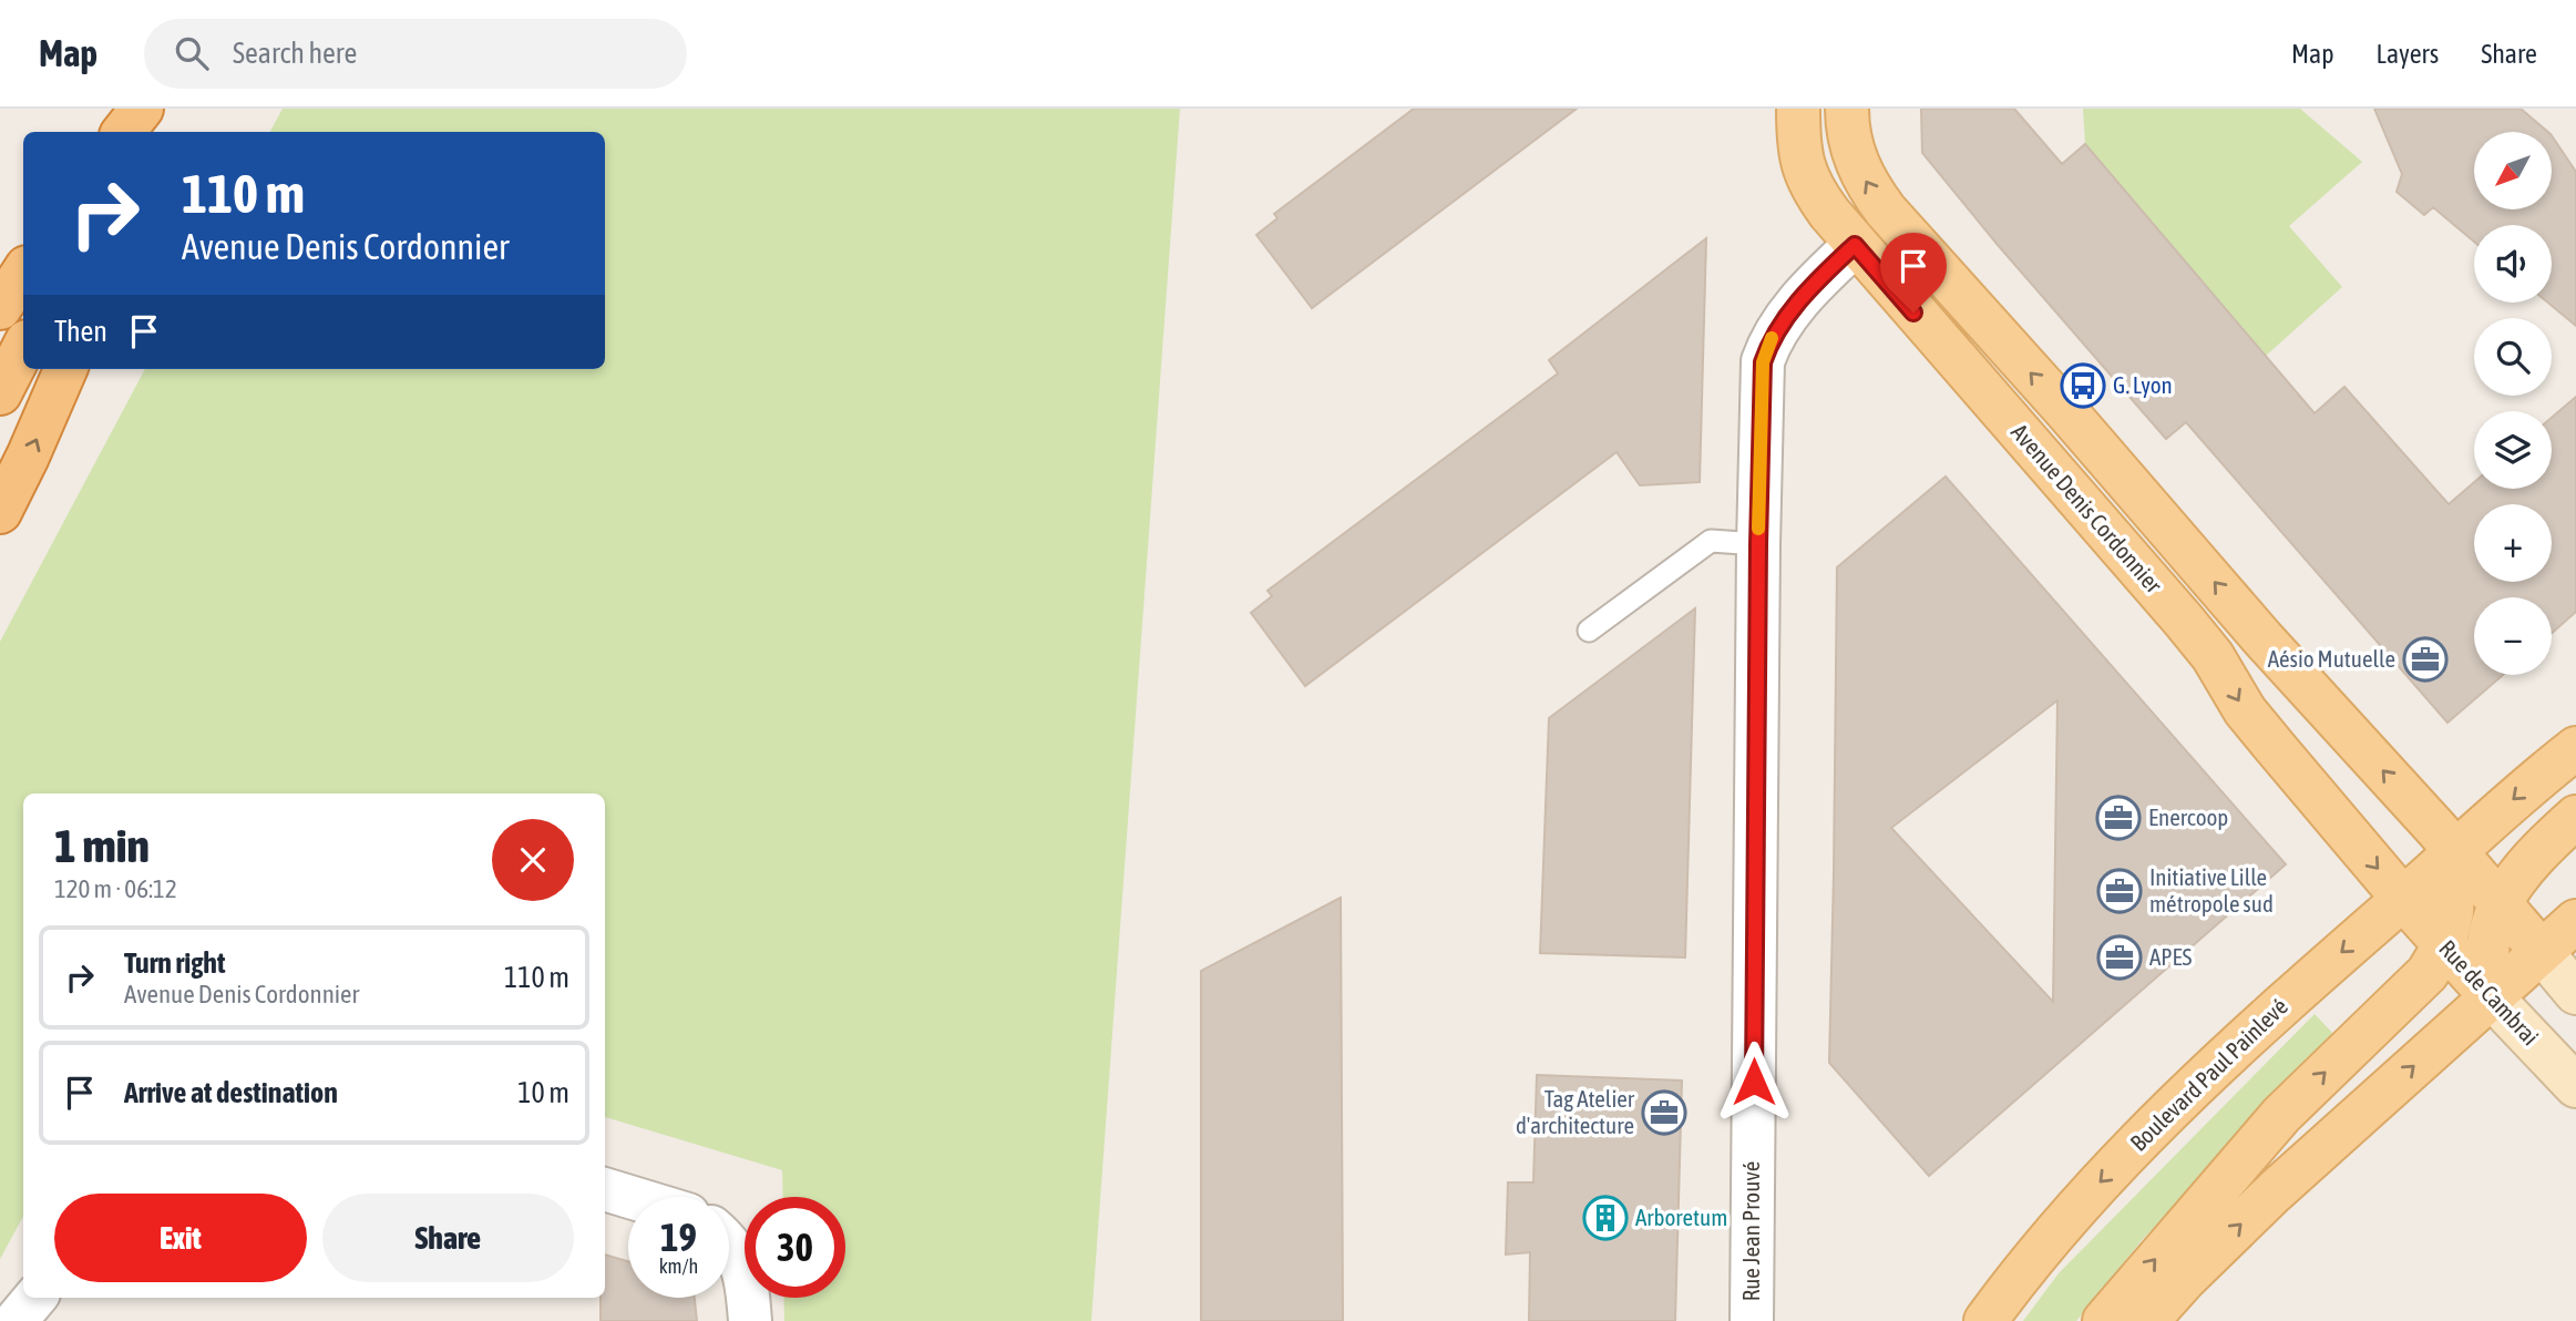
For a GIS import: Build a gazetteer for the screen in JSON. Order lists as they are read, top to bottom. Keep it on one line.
{"streets":{"main road":["Avenue Denis Cordonnier","Rue de Cambrai","Boulevard Paul Painlevé"],"street":["Rue Jean Prouvé"]},"crossings":[["Avenue Denis Cordonnier","Rue de Cambrai"],["Avenue Denis Cordonnier","Boulevard Paul Painlevé"],["Avenue Denis Cordonnier","Rue Jean Prouvé"],["Rue de Cambrai","Boulevard Paul Painlevé"]],"places":{"bus stop":["G. Lyon"],"office":["Aésio Mutuelle","Enercoop","Initiative Lille métropole sud","APES","Tag Atelier d'architecture"],"building":["Arboretum"]},"north":"bottom left","page":{"header":"Map","search":"Search here","nav":["Map","Layers","Share"],"map_buttons":["+","−"],"turn":["110 m","Avenue Denis Cordonnier"],"then":"Then","heading":["1 min","120 m · 06:12"],"list":[{"name":"Turn right","note":"Avenue Denis Cordonnier","value":"110 m"},{"name":"Arrive at destination","value":"10 m"}],"buttons":["Exit","Share"],"speed":"19 km/h","limit":"30"}}
